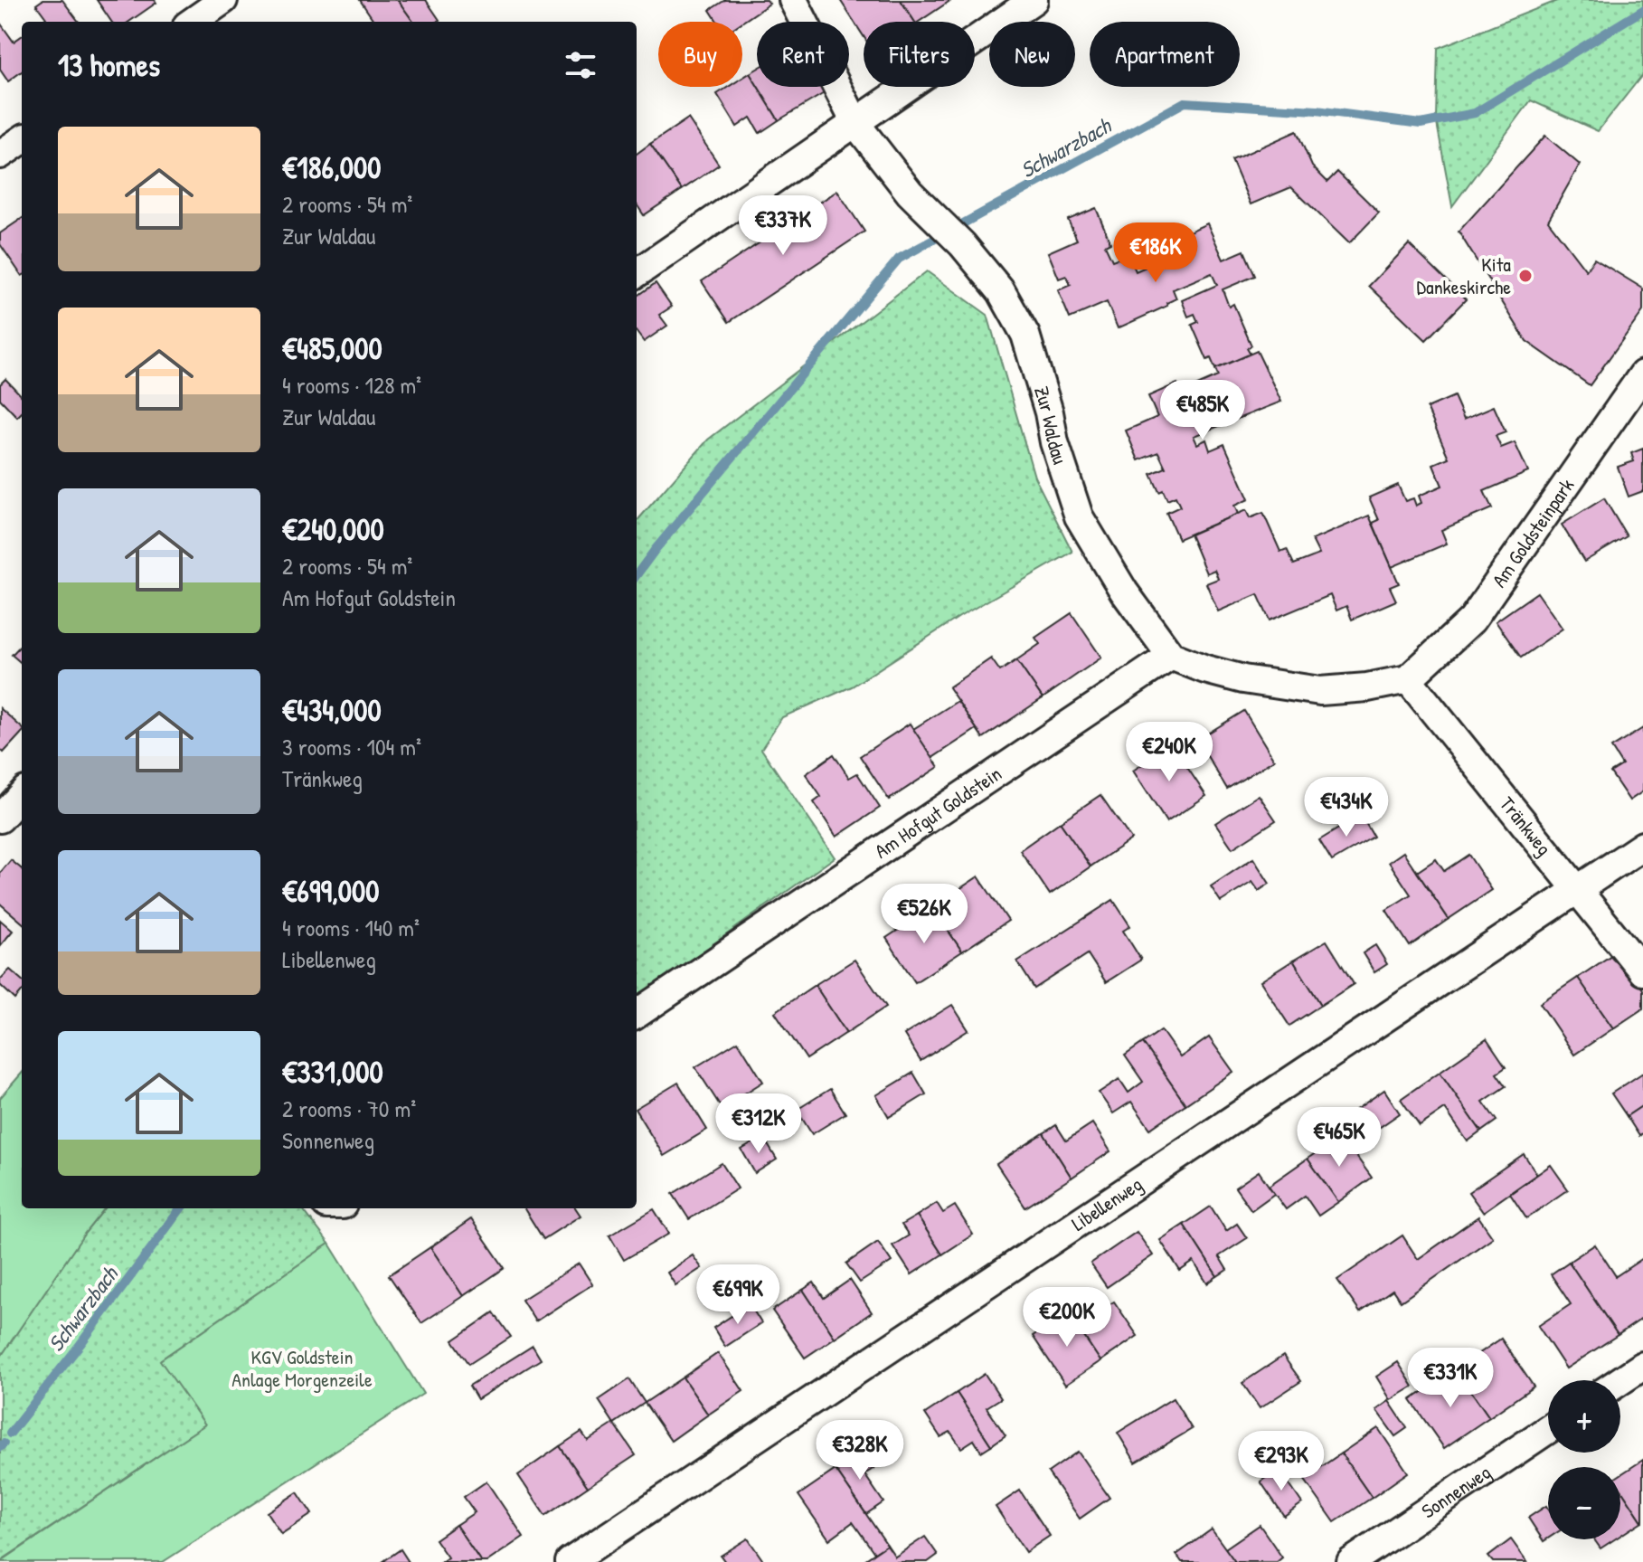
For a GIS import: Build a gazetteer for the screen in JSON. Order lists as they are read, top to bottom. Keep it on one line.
{"streets":{"street":["Zur Waldau","Am Goldsteinpark","Am Hofgut Goldstein","Tränkweg","Libellenweg","Sonnenweg"]},"crossings":[["Zur Waldau","Am Hofgut Goldstein"],["Am Goldsteinpark","Tränkweg"],["Tränkweg","Libellenweg"]],"water":["Schwarzbach"],"parks":["KGV Goldstein Anlage Morgenzeile"],"places":["Kita Dankeskirche"],"page":{"chip":["Buy","Rent","Filters","New","Apartment"],"heading":"13 homes","list":[{"name":"€186,000","note":"2 rooms · 54 m² · Zur Waldau"},{"name":"€485,000","note":"4 rooms · 128 m² · Zur Waldau"},{"name":"€240,000","note":"2 rooms · 54 m² · Am Hofgut Goldstein"},{"name":"€434,000","note":"3 rooms · 104 m² · Tränkweg"},{"name":"€699,000","note":"4 rooms · 140 m² · Libellenweg"},{"name":"€331,000","note":"2 rooms · 70 m² · Sonnenweg"}],"price":["€337K","€186K","€485K","€240K","€434K","€526K","€312K","€465K","€699K","€200K","€331K","€328K","€293K"],"map_buttons":["+","−"]}}
